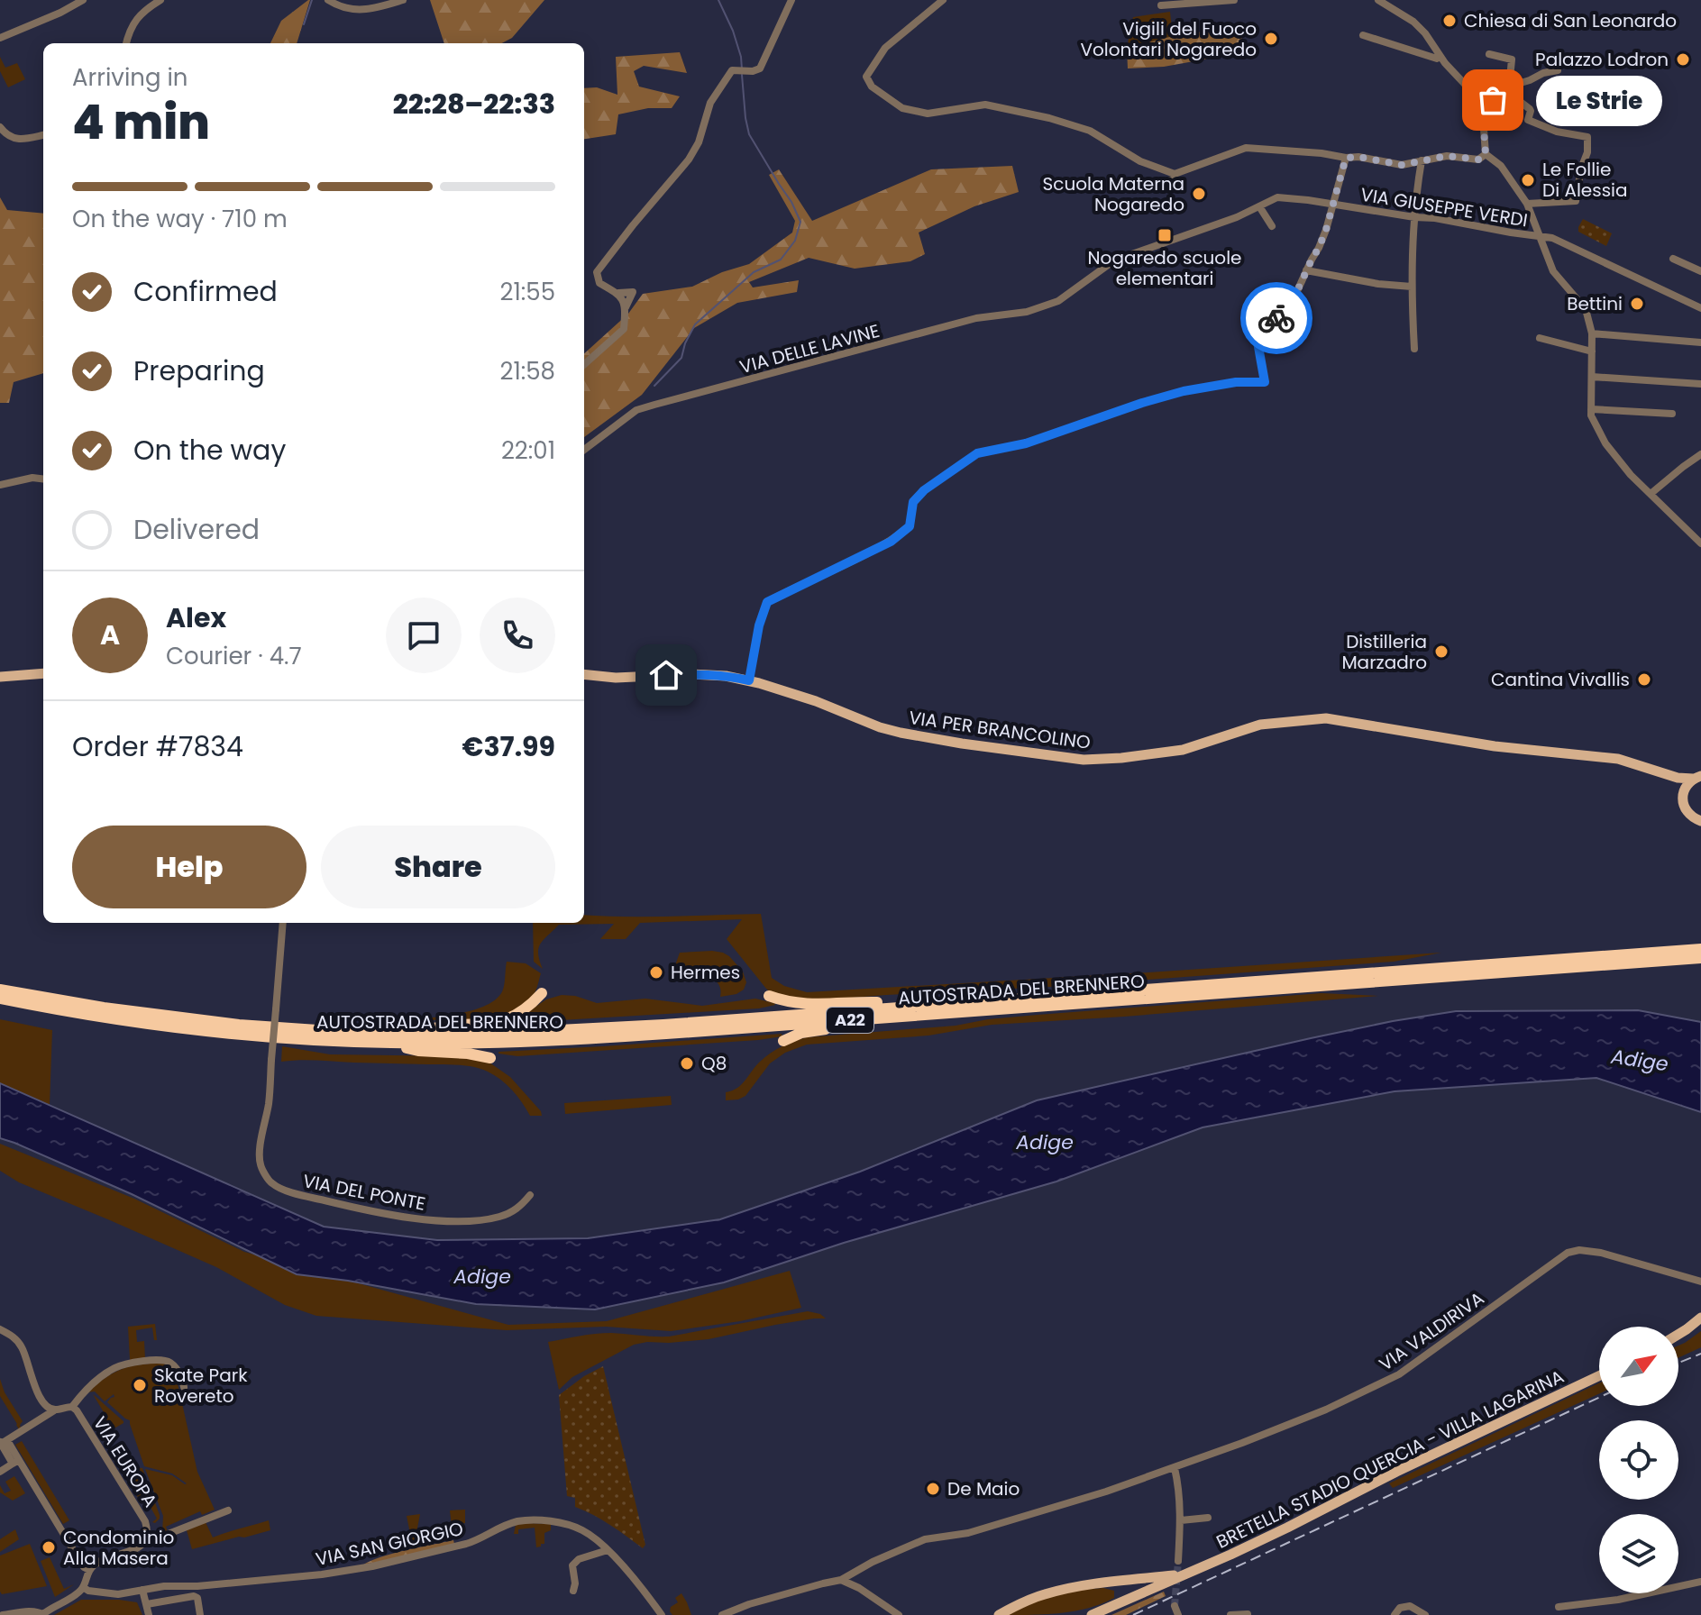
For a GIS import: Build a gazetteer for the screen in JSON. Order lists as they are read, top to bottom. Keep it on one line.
{"streets":{"highway":["AUTOSTRADA DEL BRENNERO","A22"],"main road":["VIA PER BRANCOLINO","BRETELLA STADIO QUERCIA - VILLA LAGARINA"],"street":["VIA GIUSEPPE VERDI","VIA DELLE LAVINE","VIA DEL PONTE","VIA VALDIRIVA","VIA EUROPA","VIA SAN GIORGIO"]},"crossings":[["VIA GIUSEPPE VERDI","VIA DELLE LAVINE"]],"water":["Adige"],"places":{"other":["Chiesa di San Leonardo","Vigili del Fuoco Volontari Nogaredo","Palazzo Lodron","Le Strie","Le Follie Di Alessia","Scuola Materna Nogaredo","Bettini","Distilleria Marzadro","Cantina Vivallis","Hermes","Q8","Skate Park Rovereto","De Maio","Condominio Alla Masera"],"transit":["Nogaredo scuole elementari"]},"north":"top right","page":{"heading":["4 min","Arriving in","22:28–22:33"],"panel":["Alex","Courier · 4.7","Order #7834","€37.99"],"bubble":"Le Strie","bar":"On the way · 710 m","list":[["Confirmed","21:55"],["Preparing","21:58"],["On the way","22:01"],"Delivered"],"round":"A","buttons":["Help","Share"]}}
